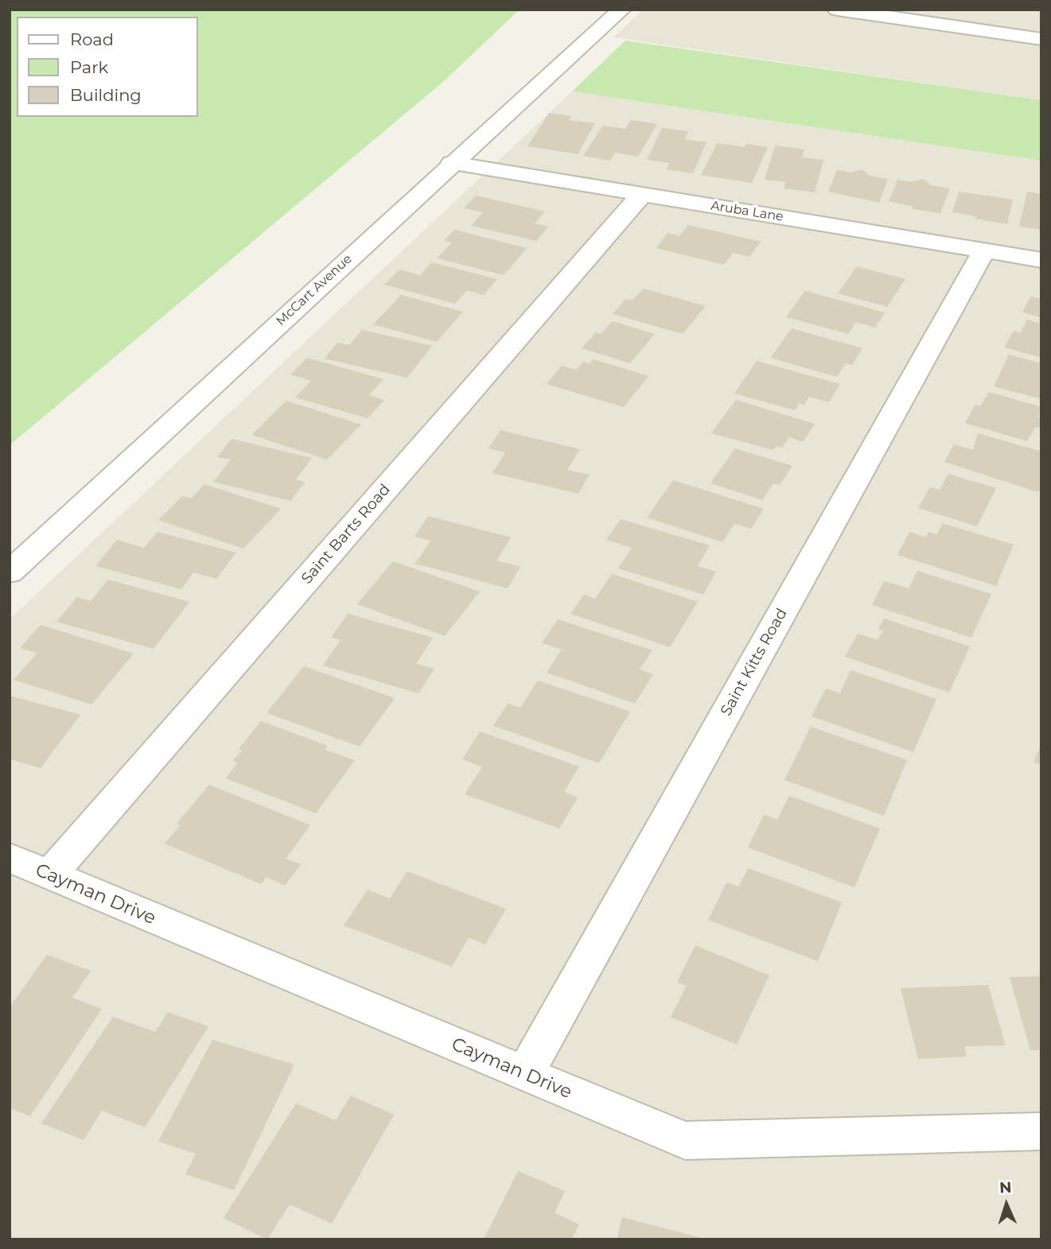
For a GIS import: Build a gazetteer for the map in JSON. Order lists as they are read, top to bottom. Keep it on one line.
{"streets":{"street":["Aruba Lane","McCart Avenue","Saint Barts Road","Saint Kitts Road","Cayman Drive"]},"crossings":[["Aruba Lane","McCart Avenue"],["Aruba Lane","Saint Barts Road"],["Aruba Lane","Saint Kitts Road"],["Saint Barts Road","Cayman Drive"],["Saint Kitts Road","Cayman Drive"]],"legend":["Road","Park","Building"],"north":"top"}
